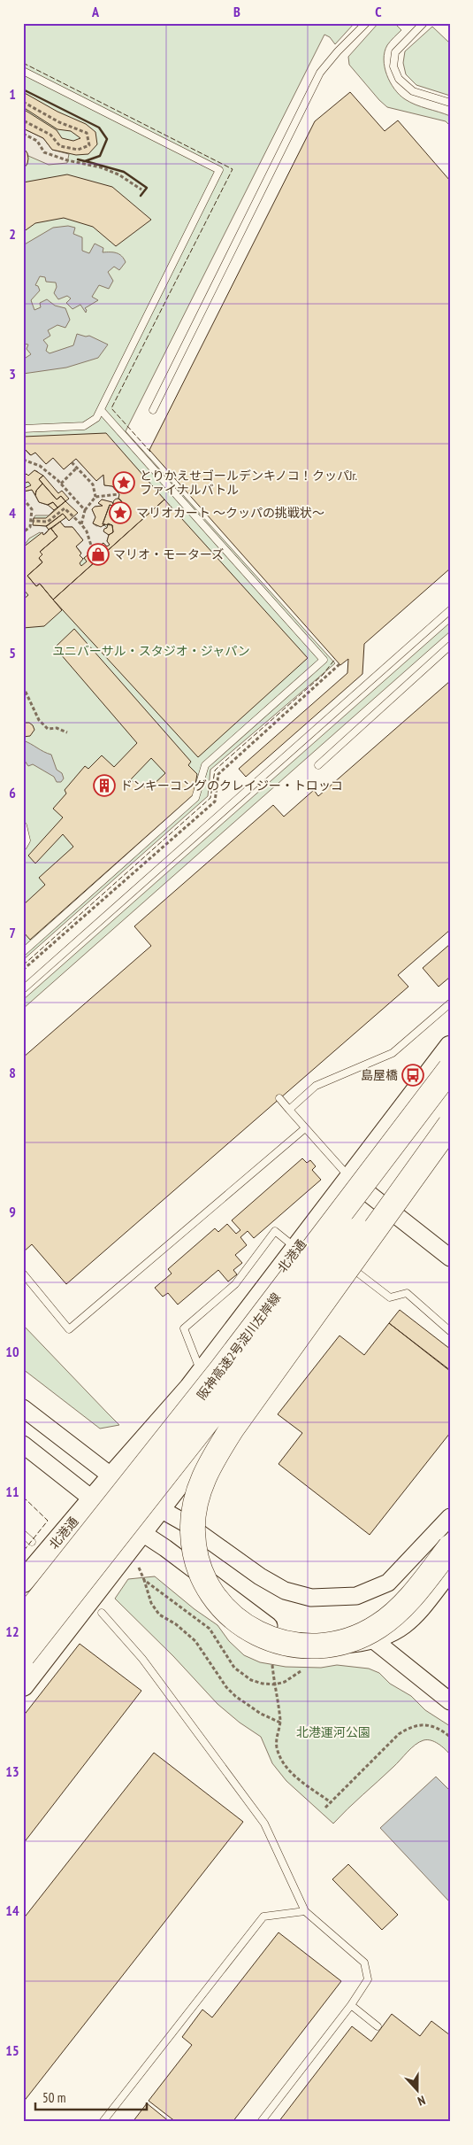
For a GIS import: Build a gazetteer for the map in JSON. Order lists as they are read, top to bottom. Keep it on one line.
{"streets":{"highway":["阪神高速2号淀川左岸線"],"main road":["北港通"]},"parks":["ユニバーサル・スタジオ・ジャパン","北港運河公園"],"places":{"place":["とりかえせゴールデンキノコ！クッパJr. ファイナルバトル","マリオカート ～クッパの挑戦状～"],"shop":["マリオ・モーターズ"],"building":["ドンキーコングのクレイジー・トロッコ"],"bus stop":["島屋橋"]},"scale_bar":"50 m","north":"bottom","grid":{"columns":["A","B","C"],"rows":["1","2","3","4","5","6","7","8","9","10","11","12","13","14","15"]}}
